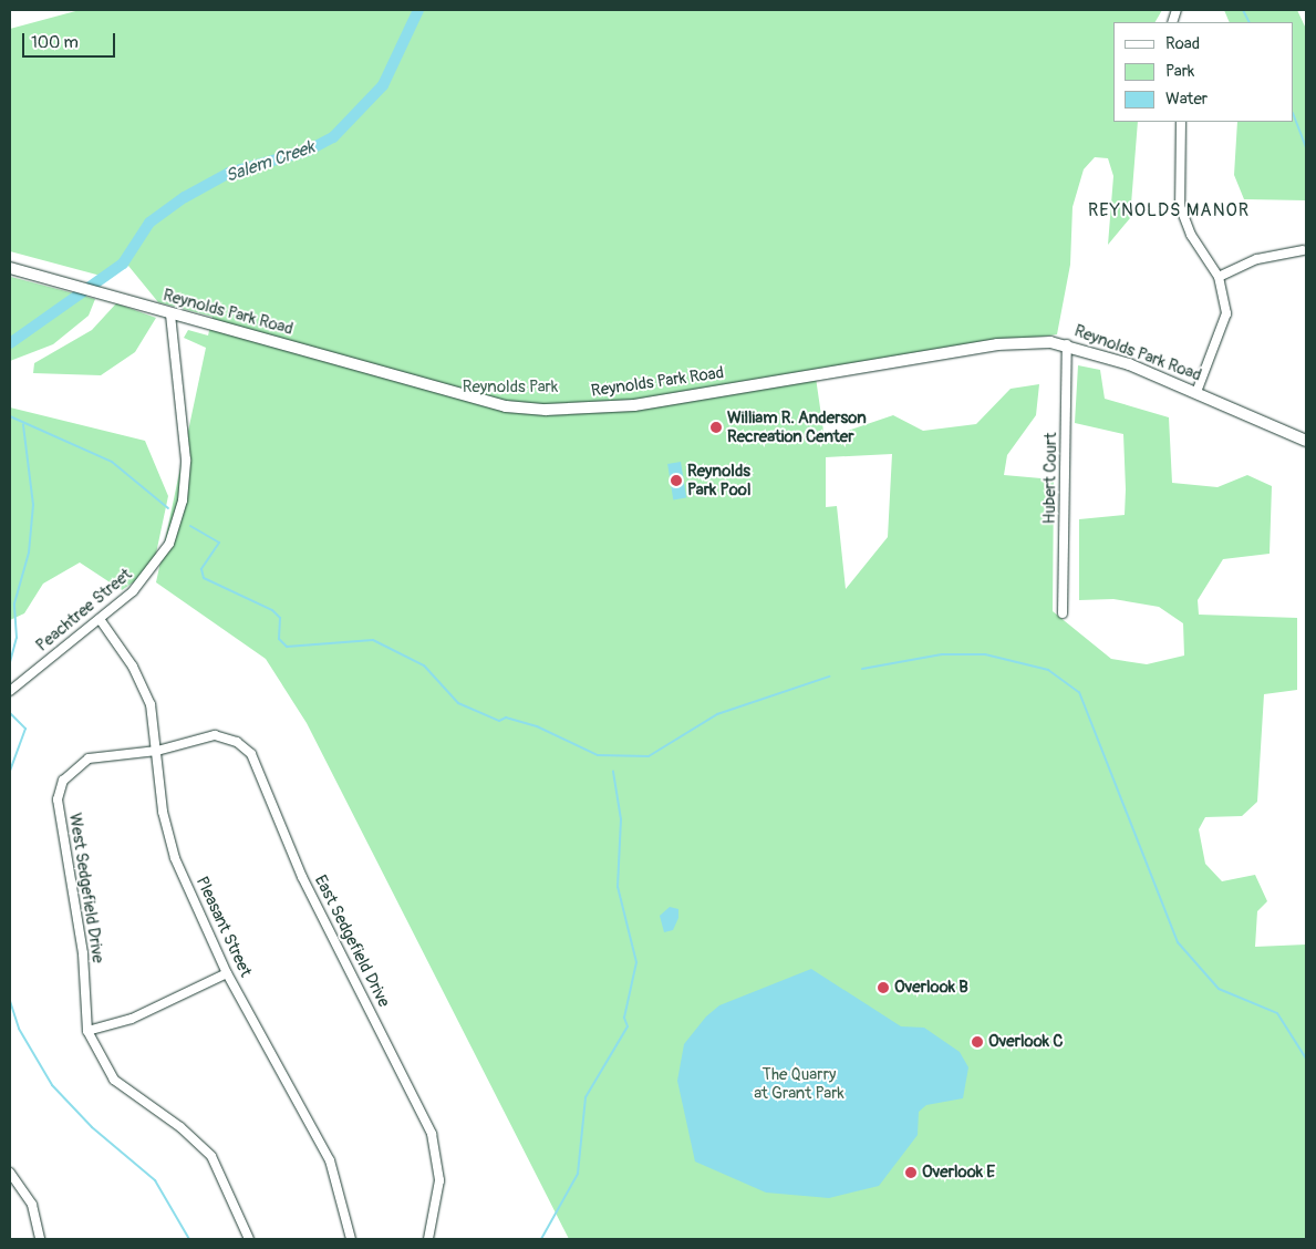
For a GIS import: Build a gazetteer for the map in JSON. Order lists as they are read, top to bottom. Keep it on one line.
{"streets":{"main road":["Reynolds Park Road"],"street":["Hubert Court","Peachtree Street","West Sedgefield Drive","Pleasant Street","East Sedgefield Drive"]},"crossings":[["Reynolds Park Road","Hubert Court"],["Reynolds Park Road","Peachtree Street"],["Peachtree Street","Pleasant Street"],["West Sedgefield Drive","Pleasant Street"],["West Sedgefield Drive","East Sedgefield Drive"],["Pleasant Street","East Sedgefield Drive"]],"districts":["REYNOLDS MANOR"],"water":["Salem Creek"],"parks":["Reynolds Park","The Quarry at Grant Park"],"places":["William R. Anderson Recreation Center","Reynolds Park Pool","Overlook B","Overlook C","Overlook E"],"legend":["Road","Park","Water"],"scale_bar":"100 m"}
